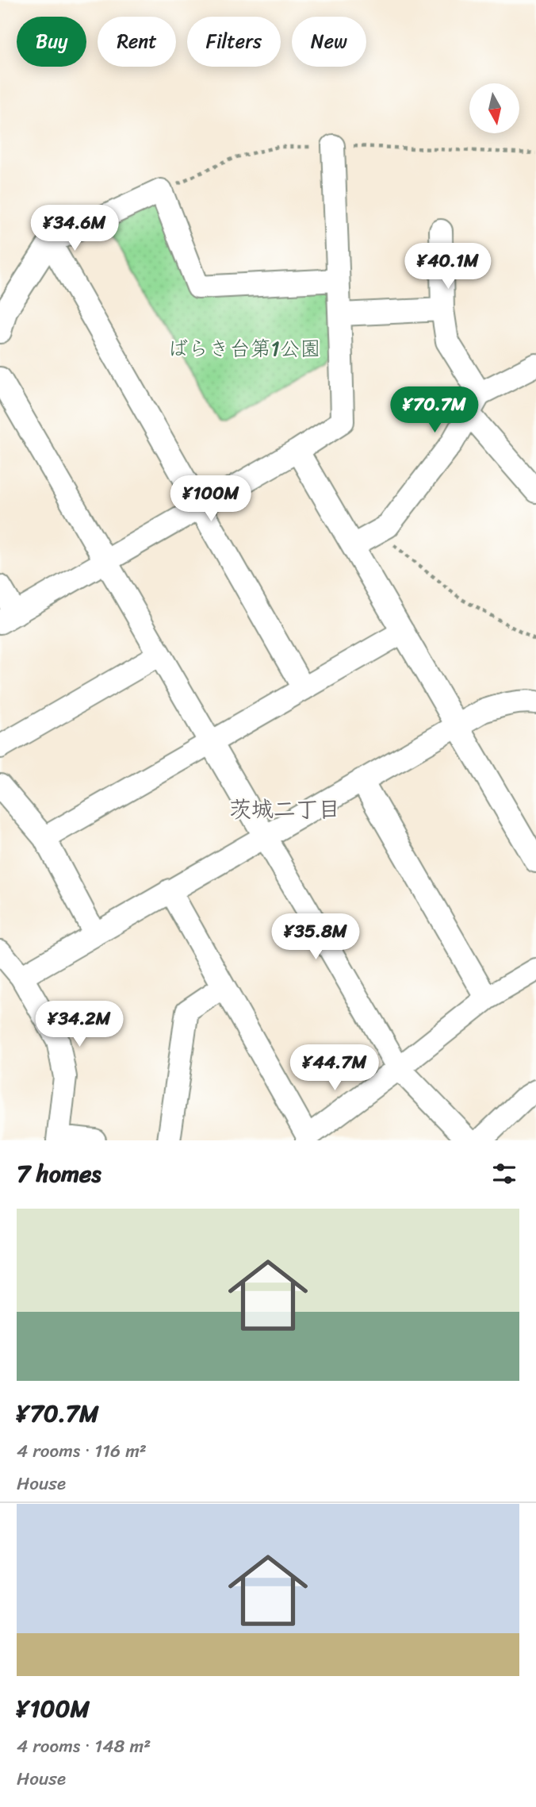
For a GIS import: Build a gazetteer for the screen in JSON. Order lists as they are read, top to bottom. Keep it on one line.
{"districts":["茨城二丁目"],"parks":["ばらき台第1公園"],"north":"bottom","page":{"chip":["Buy","Rent","Filters","New"],"price":["¥34.6M","¥40.1M","¥70.7M","¥100M","¥35.8M","¥34.2M","¥44.7M"],"heading":"7 homes","list":[{"name":"¥70.7M","note":"4 rooms · 116 m² · House"},{"name":"¥100M","note":"4 rooms · 148 m² · House"}]}}
